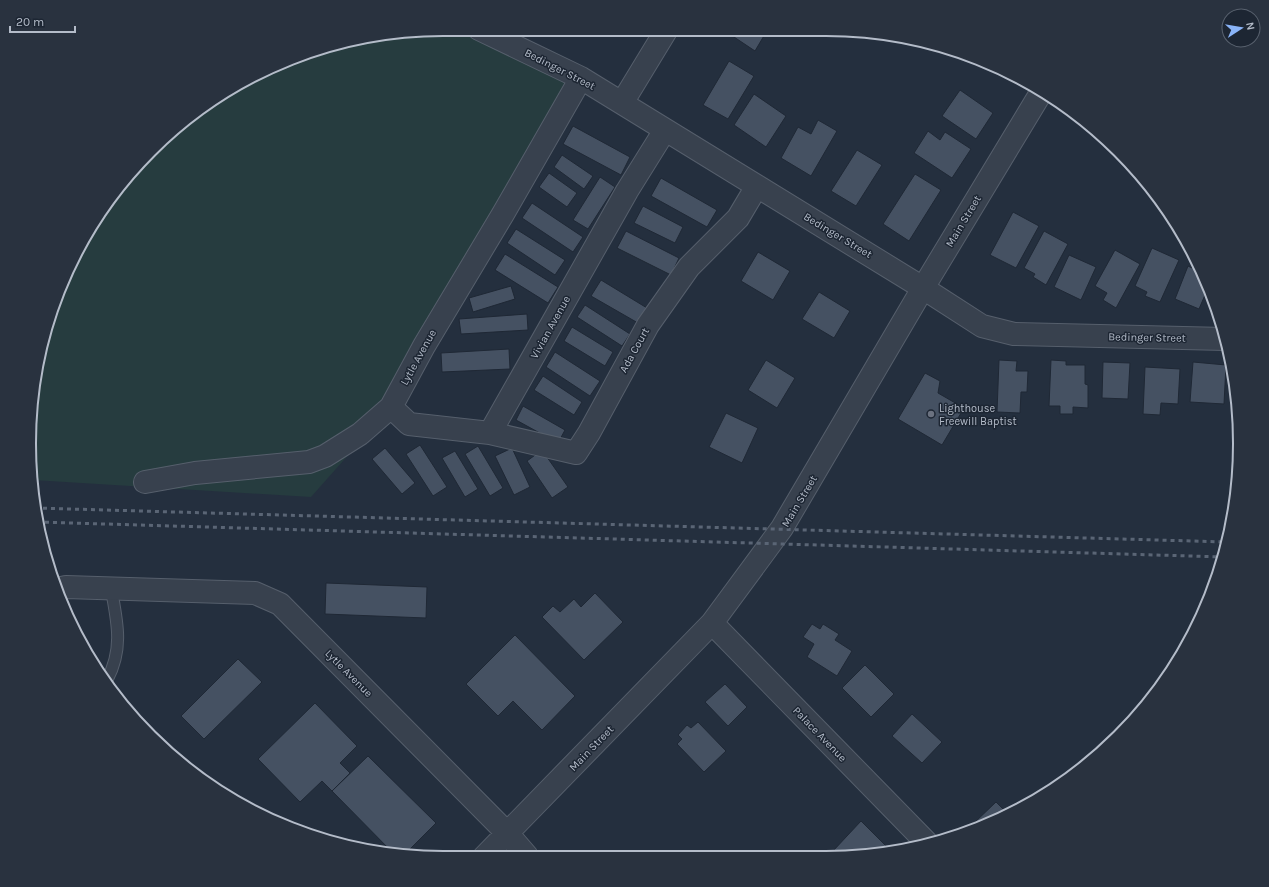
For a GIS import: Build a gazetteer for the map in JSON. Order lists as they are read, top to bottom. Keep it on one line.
{"streets":{"street":["Bedinger Street","Main Street","Vivian Avenue","Ada Court","Lytle Avenue","Palace Avenue"]},"crossings":[["Bedinger Street","Main Street"],["Bedinger Street","Vivian Avenue"],["Bedinger Street","Ada Court"],["Bedinger Street","Lytle Avenue"],["Main Street","Lytle Avenue"],["Main Street","Palace Avenue"],["Vivian Avenue","Ada Court"]],"places":["Lighthouse Freewill Baptist"],"scale_bar":"20 m","north":"right"}
